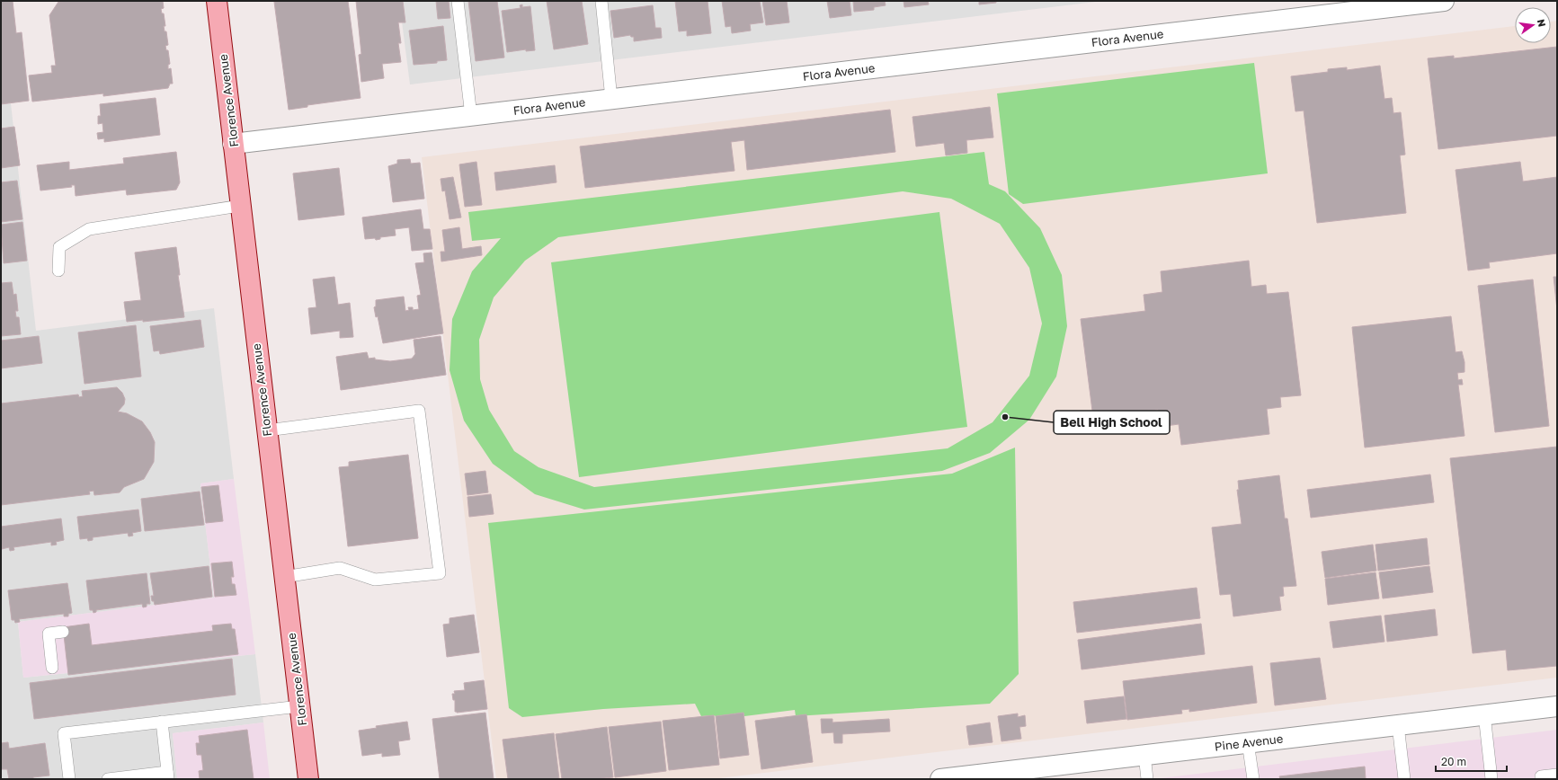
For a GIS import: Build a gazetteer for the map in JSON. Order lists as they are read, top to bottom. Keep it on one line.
{"streets":{"main road":["Florence Avenue"],"street":["Flora Avenue","Pine Avenue"]},"crossings":[["Flora Avenue","Florence Avenue"]],"places":["Bell High School"],"scale_bar":"20 m","north":"right"}
